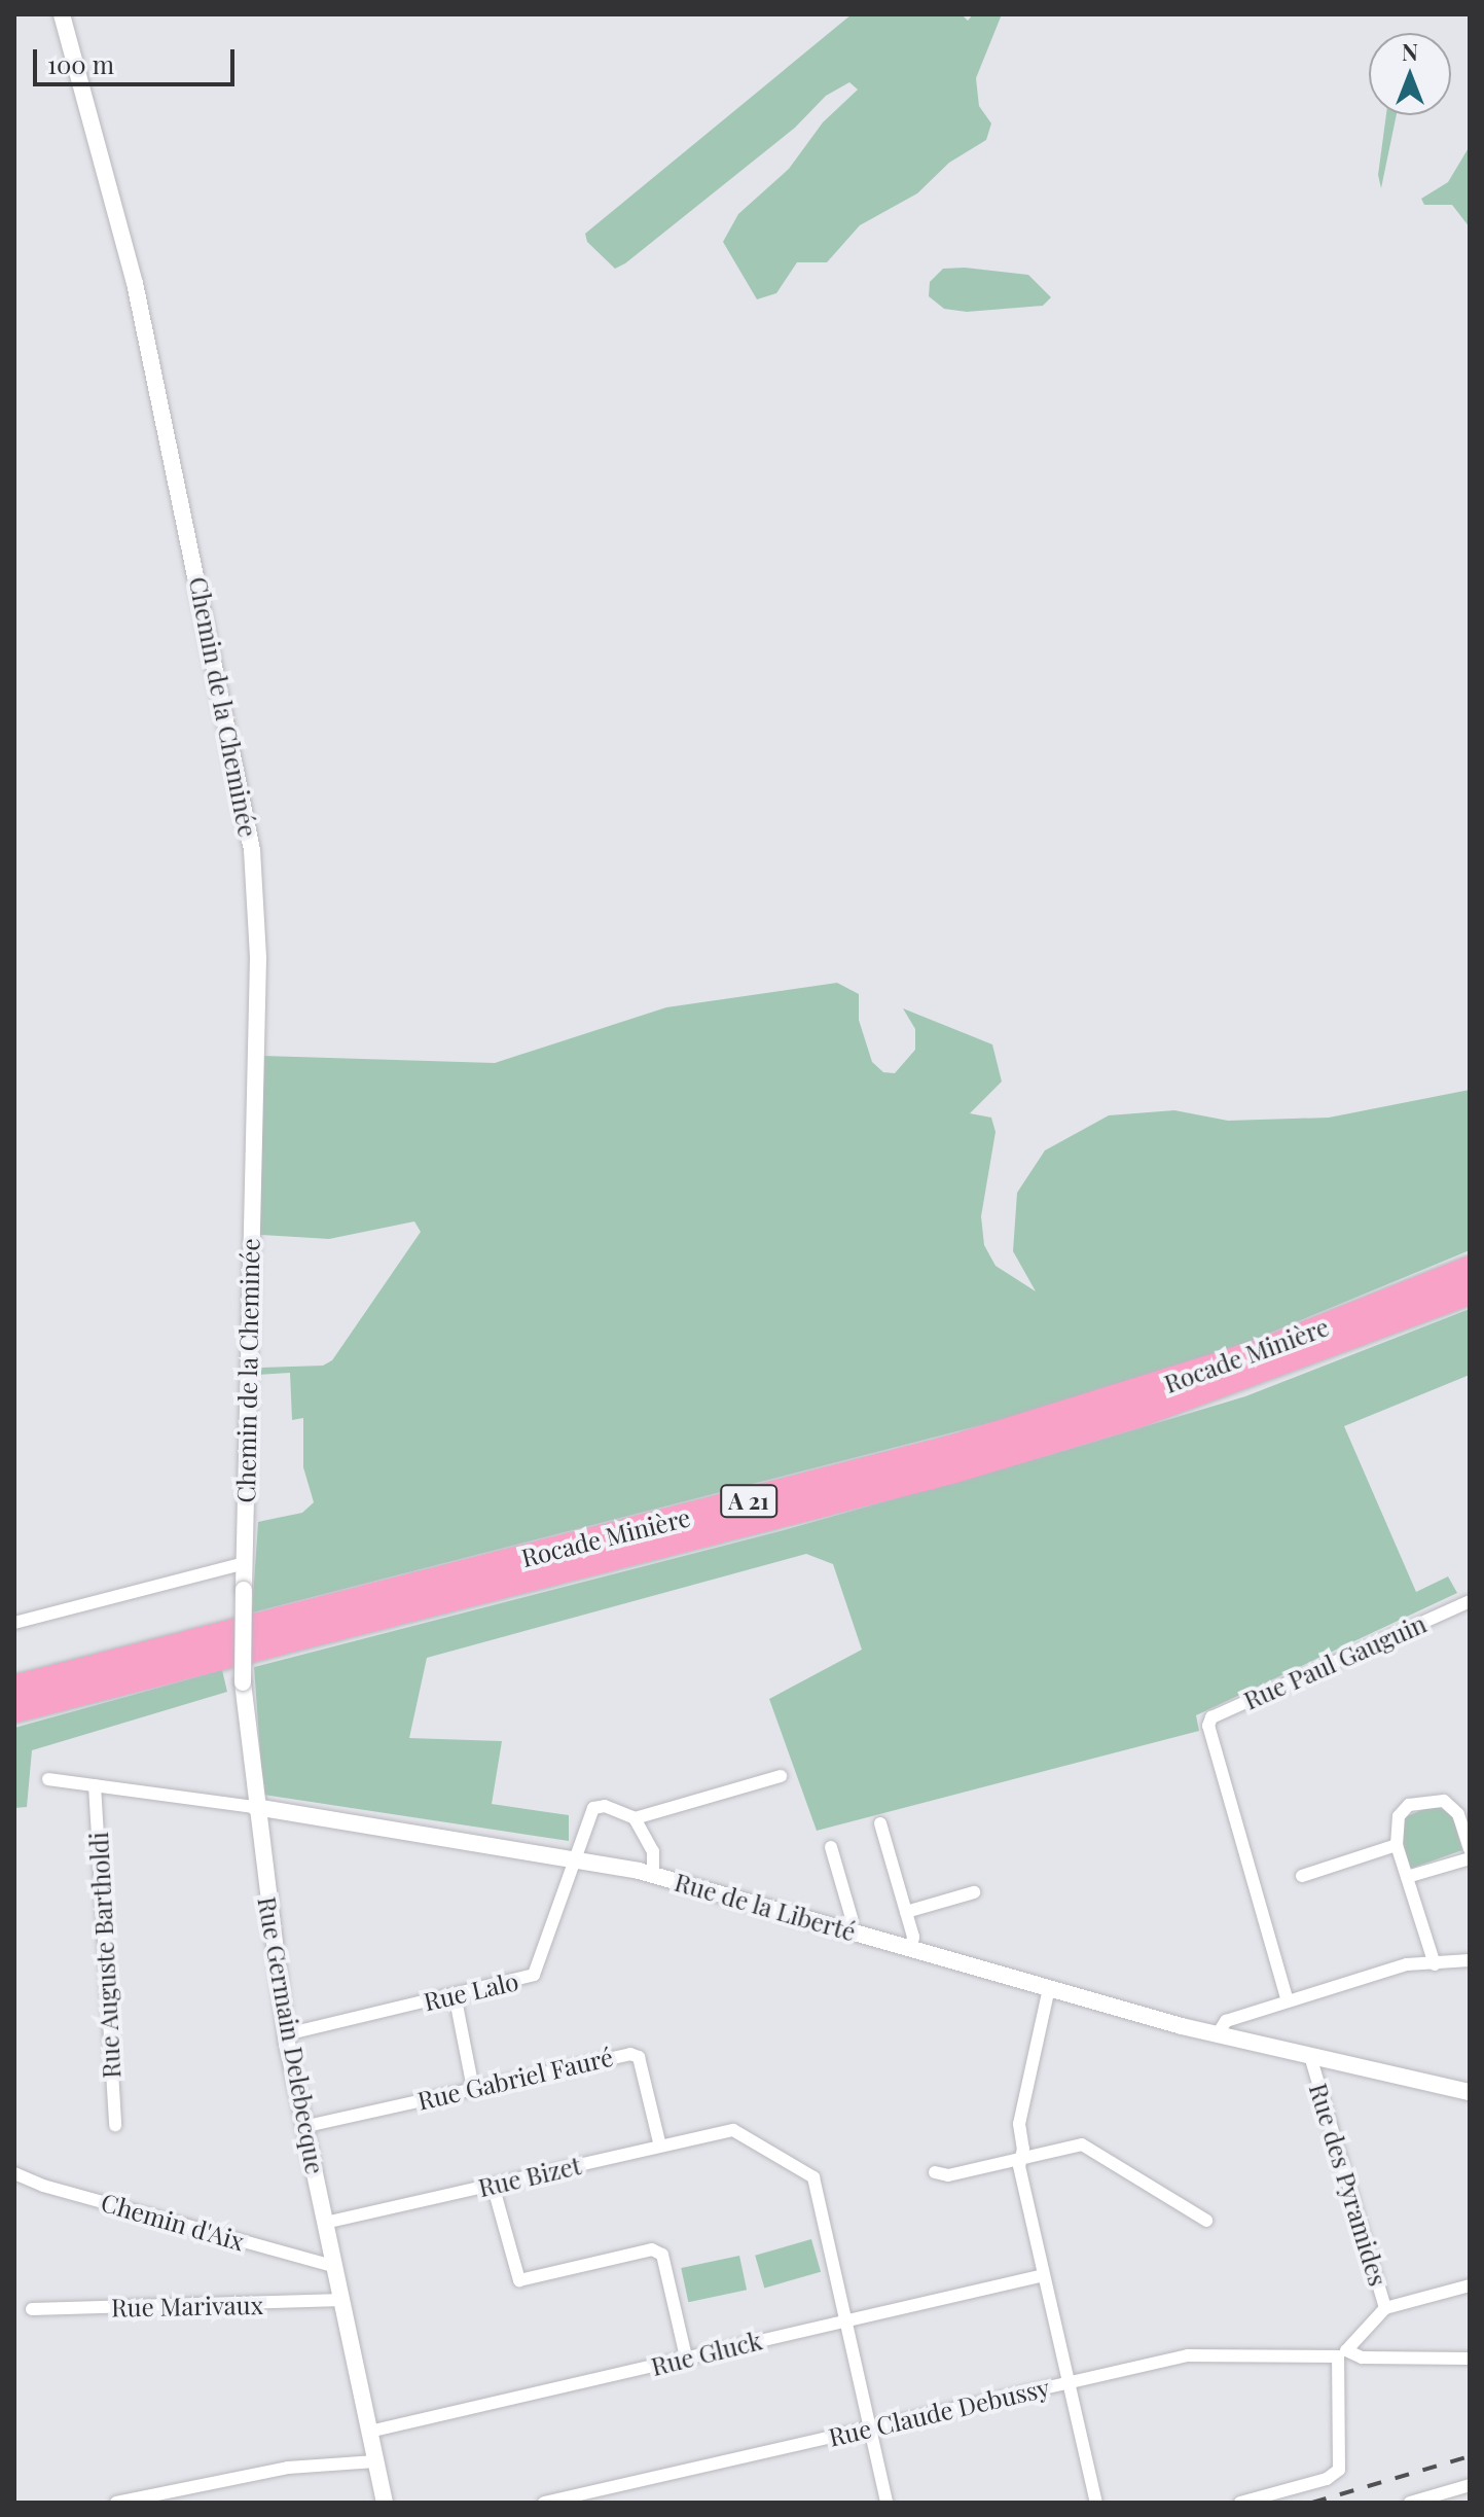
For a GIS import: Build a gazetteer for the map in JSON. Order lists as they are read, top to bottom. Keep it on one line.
{"streets":{"highway":["Rocade Minière","A 21"],"street":["Chemin de la Cheminée","Rue Paul Gauguin","Rue de la Liberté","Rue Auguste Bartholdi","Rue Lalo","Rue Germain Delebecque","Rue Gabriel Fauré","Rue Bizet","Rue des Pyramides","Chemin d'Aix","Rue Marivaux","Rue Gluck","Rue Claude Debussy"]},"crossings":[["Chemin de la Cheminée","Rue Germain Delebecque"],["Rue de la Liberté","Rue Auguste Bartholdi"],["Rue de la Liberté","Rue Lalo"],["Rue de la Liberté","Rue Germain Delebecque"],["Rue de la Liberté","Rue des Pyramides"],["Rue Lalo","Rue Germain Delebecque"],["Rue Germain Delebecque","Rue Gabriel Fauré"],["Rue Germain Delebecque","Rue Bizet"],["Rue Germain Delebecque","Chemin d'Aix"],["Rue Germain Delebecque","Rue Marivaux"],["Rue Germain Delebecque","Rue Gluck"],["Rue Gabriel Fauré","Rue Bizet"],["Rue Bizet","Rue Gluck"],["Rue des Pyramides","Rue Claude Debussy"]],"scale_bar":"100 m","north":"top"}
